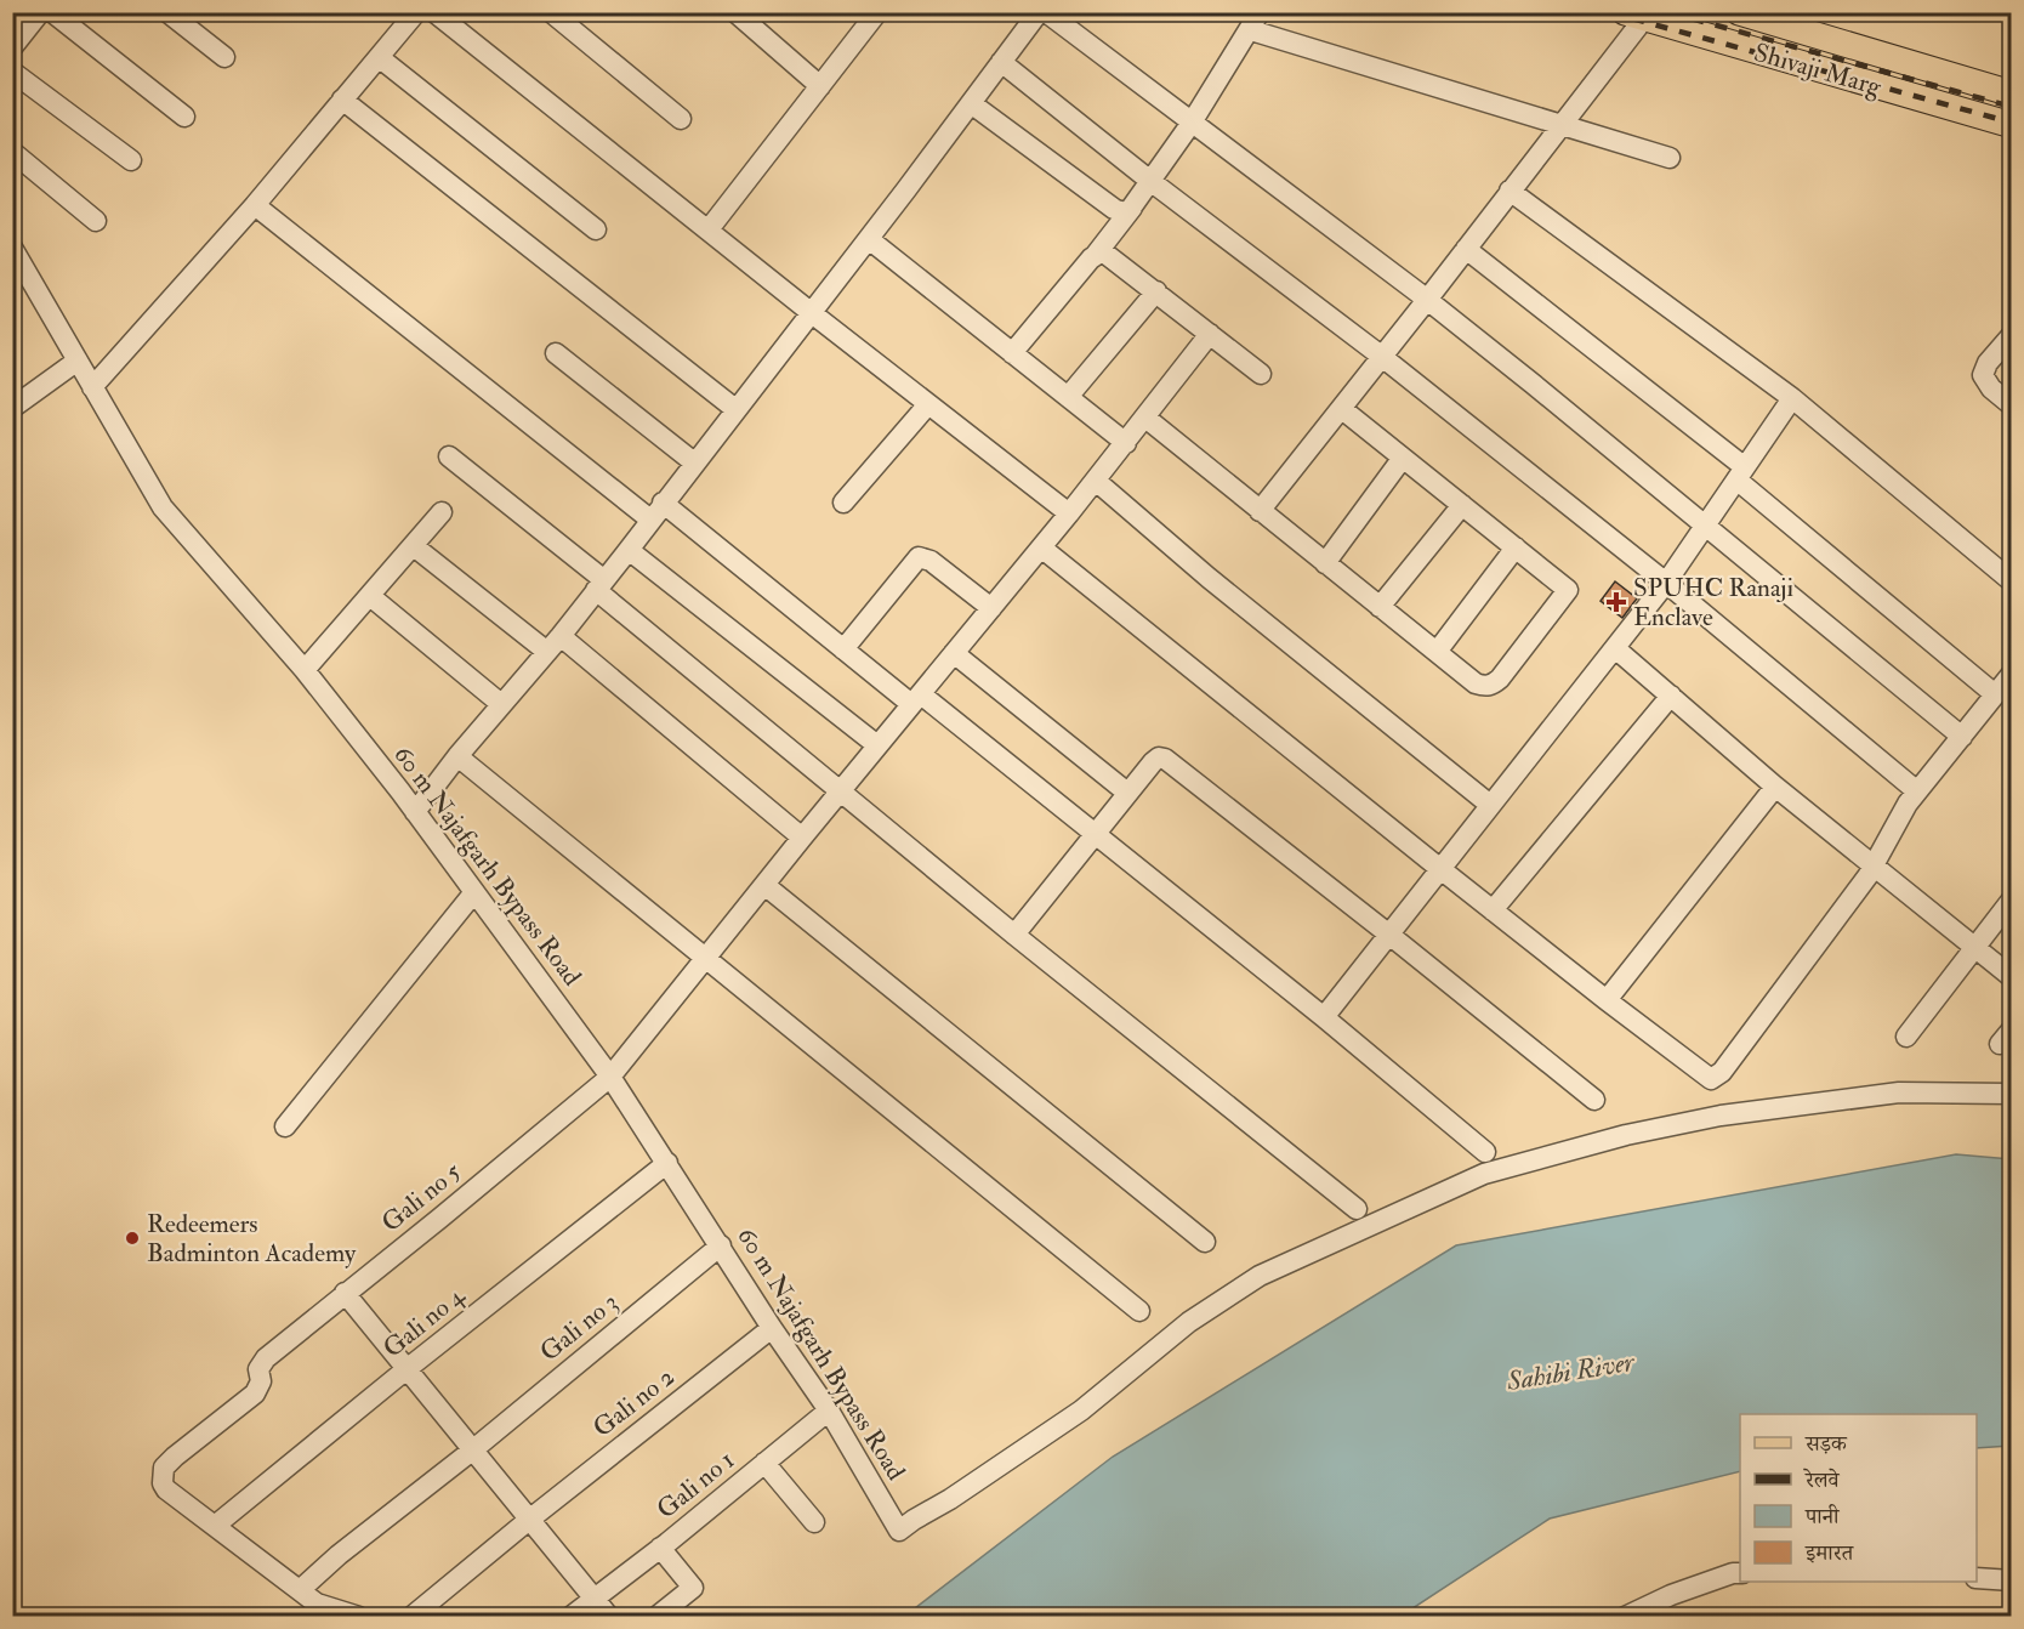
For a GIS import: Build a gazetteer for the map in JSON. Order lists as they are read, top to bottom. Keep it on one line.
{"streets":{"main road":["Shivaji Marg"],"street":["60 m Najafgarh Bypass Road","Gali no 5","Gali no 4","Gali no 3","Gali no 2","Gali no 1"]},"crossings":[["60 m Najafgarh Bypass Road","Gali no 5"],["60 m Najafgarh Bypass Road","Gali no 4"],["60 m Najafgarh Bypass Road","Gali no 3"],["60 m Najafgarh Bypass Road","Gali no 2"],["60 m Najafgarh Bypass Road","Gali no 1"],["Gali no 5","Gali no 4"]],"water":["Sahibi River"],"places":{"health":["SPUHC Ranaji Enclave"],"other":["Redeemers Badminton Academy"]},"legend":["सड़क","रेलवे","पानी","इमारत"]}
